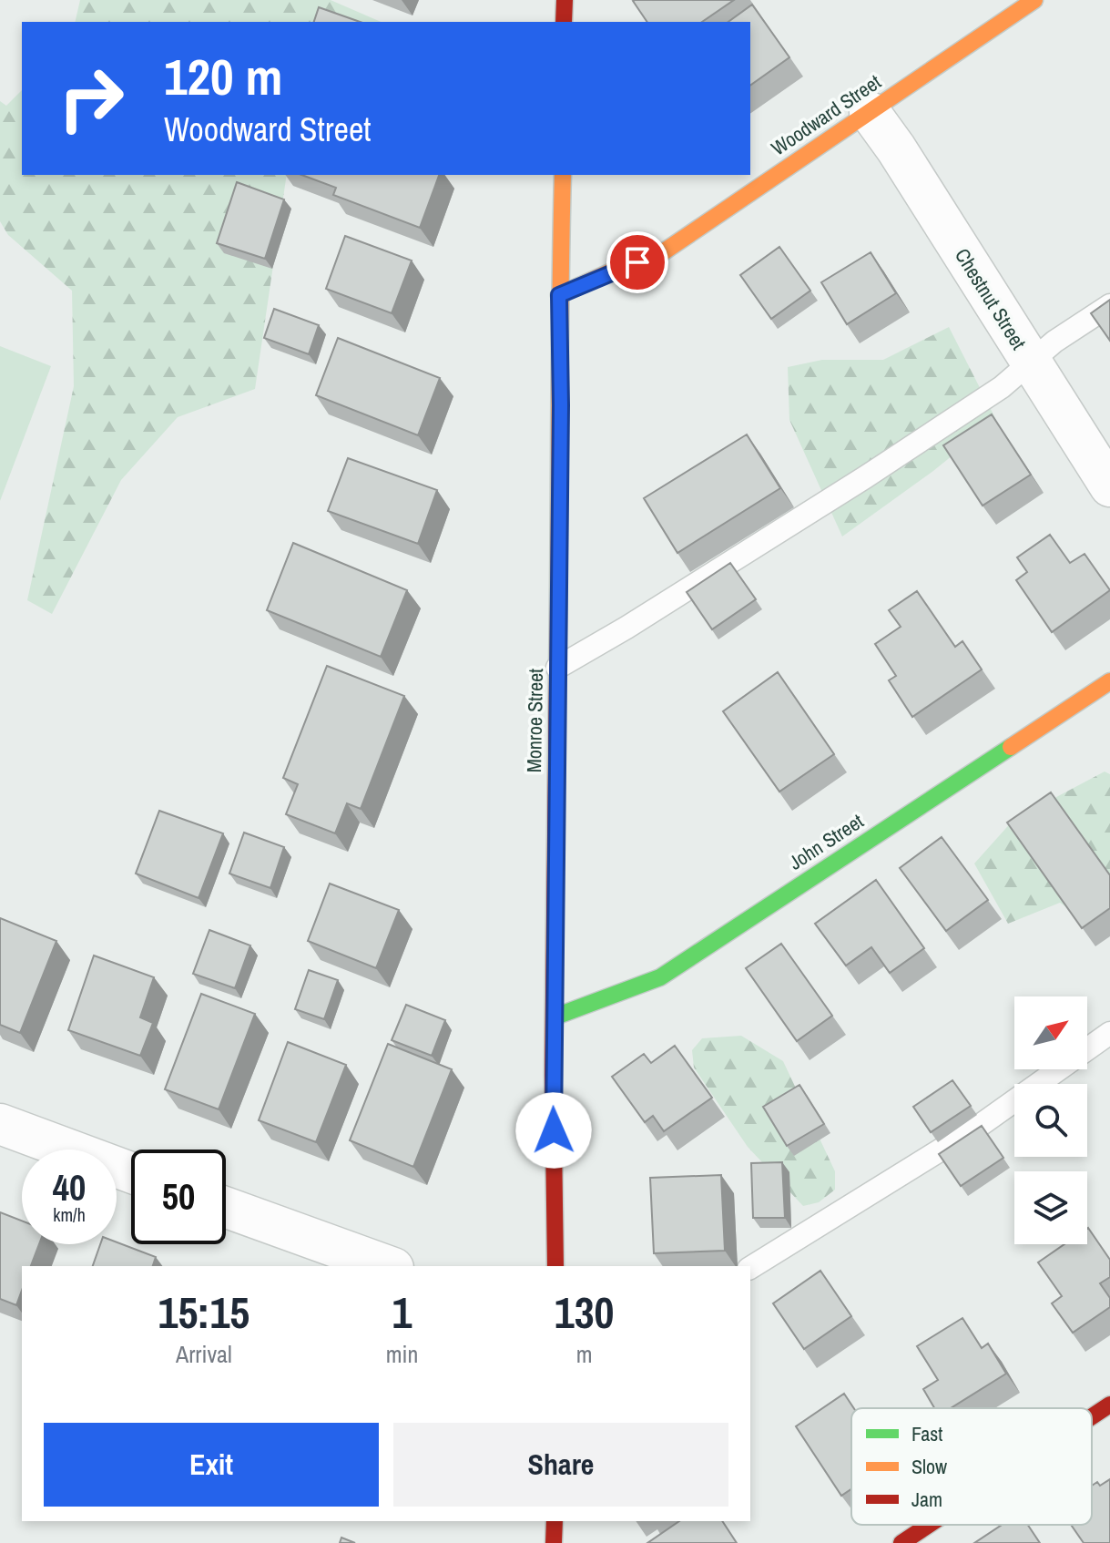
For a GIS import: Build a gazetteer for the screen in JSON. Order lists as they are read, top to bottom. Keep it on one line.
{"streets":{"street":["Woodward Street","Chestnut Street","Monroe Street","John Street"]},"crossings":[["Woodward Street","Chestnut Street"],["Woodward Street","Monroe Street"],["Monroe Street","John Street"]],"legend":["Fast","Slow","Jam"],"north":"top right","page":{"turn":["120 m","Woodward Street"],"speed":"40 km/h","limit":"50","eta":["15:15","Arrival","1","min","130","m"],"buttons":["Exit","Share"]}}
